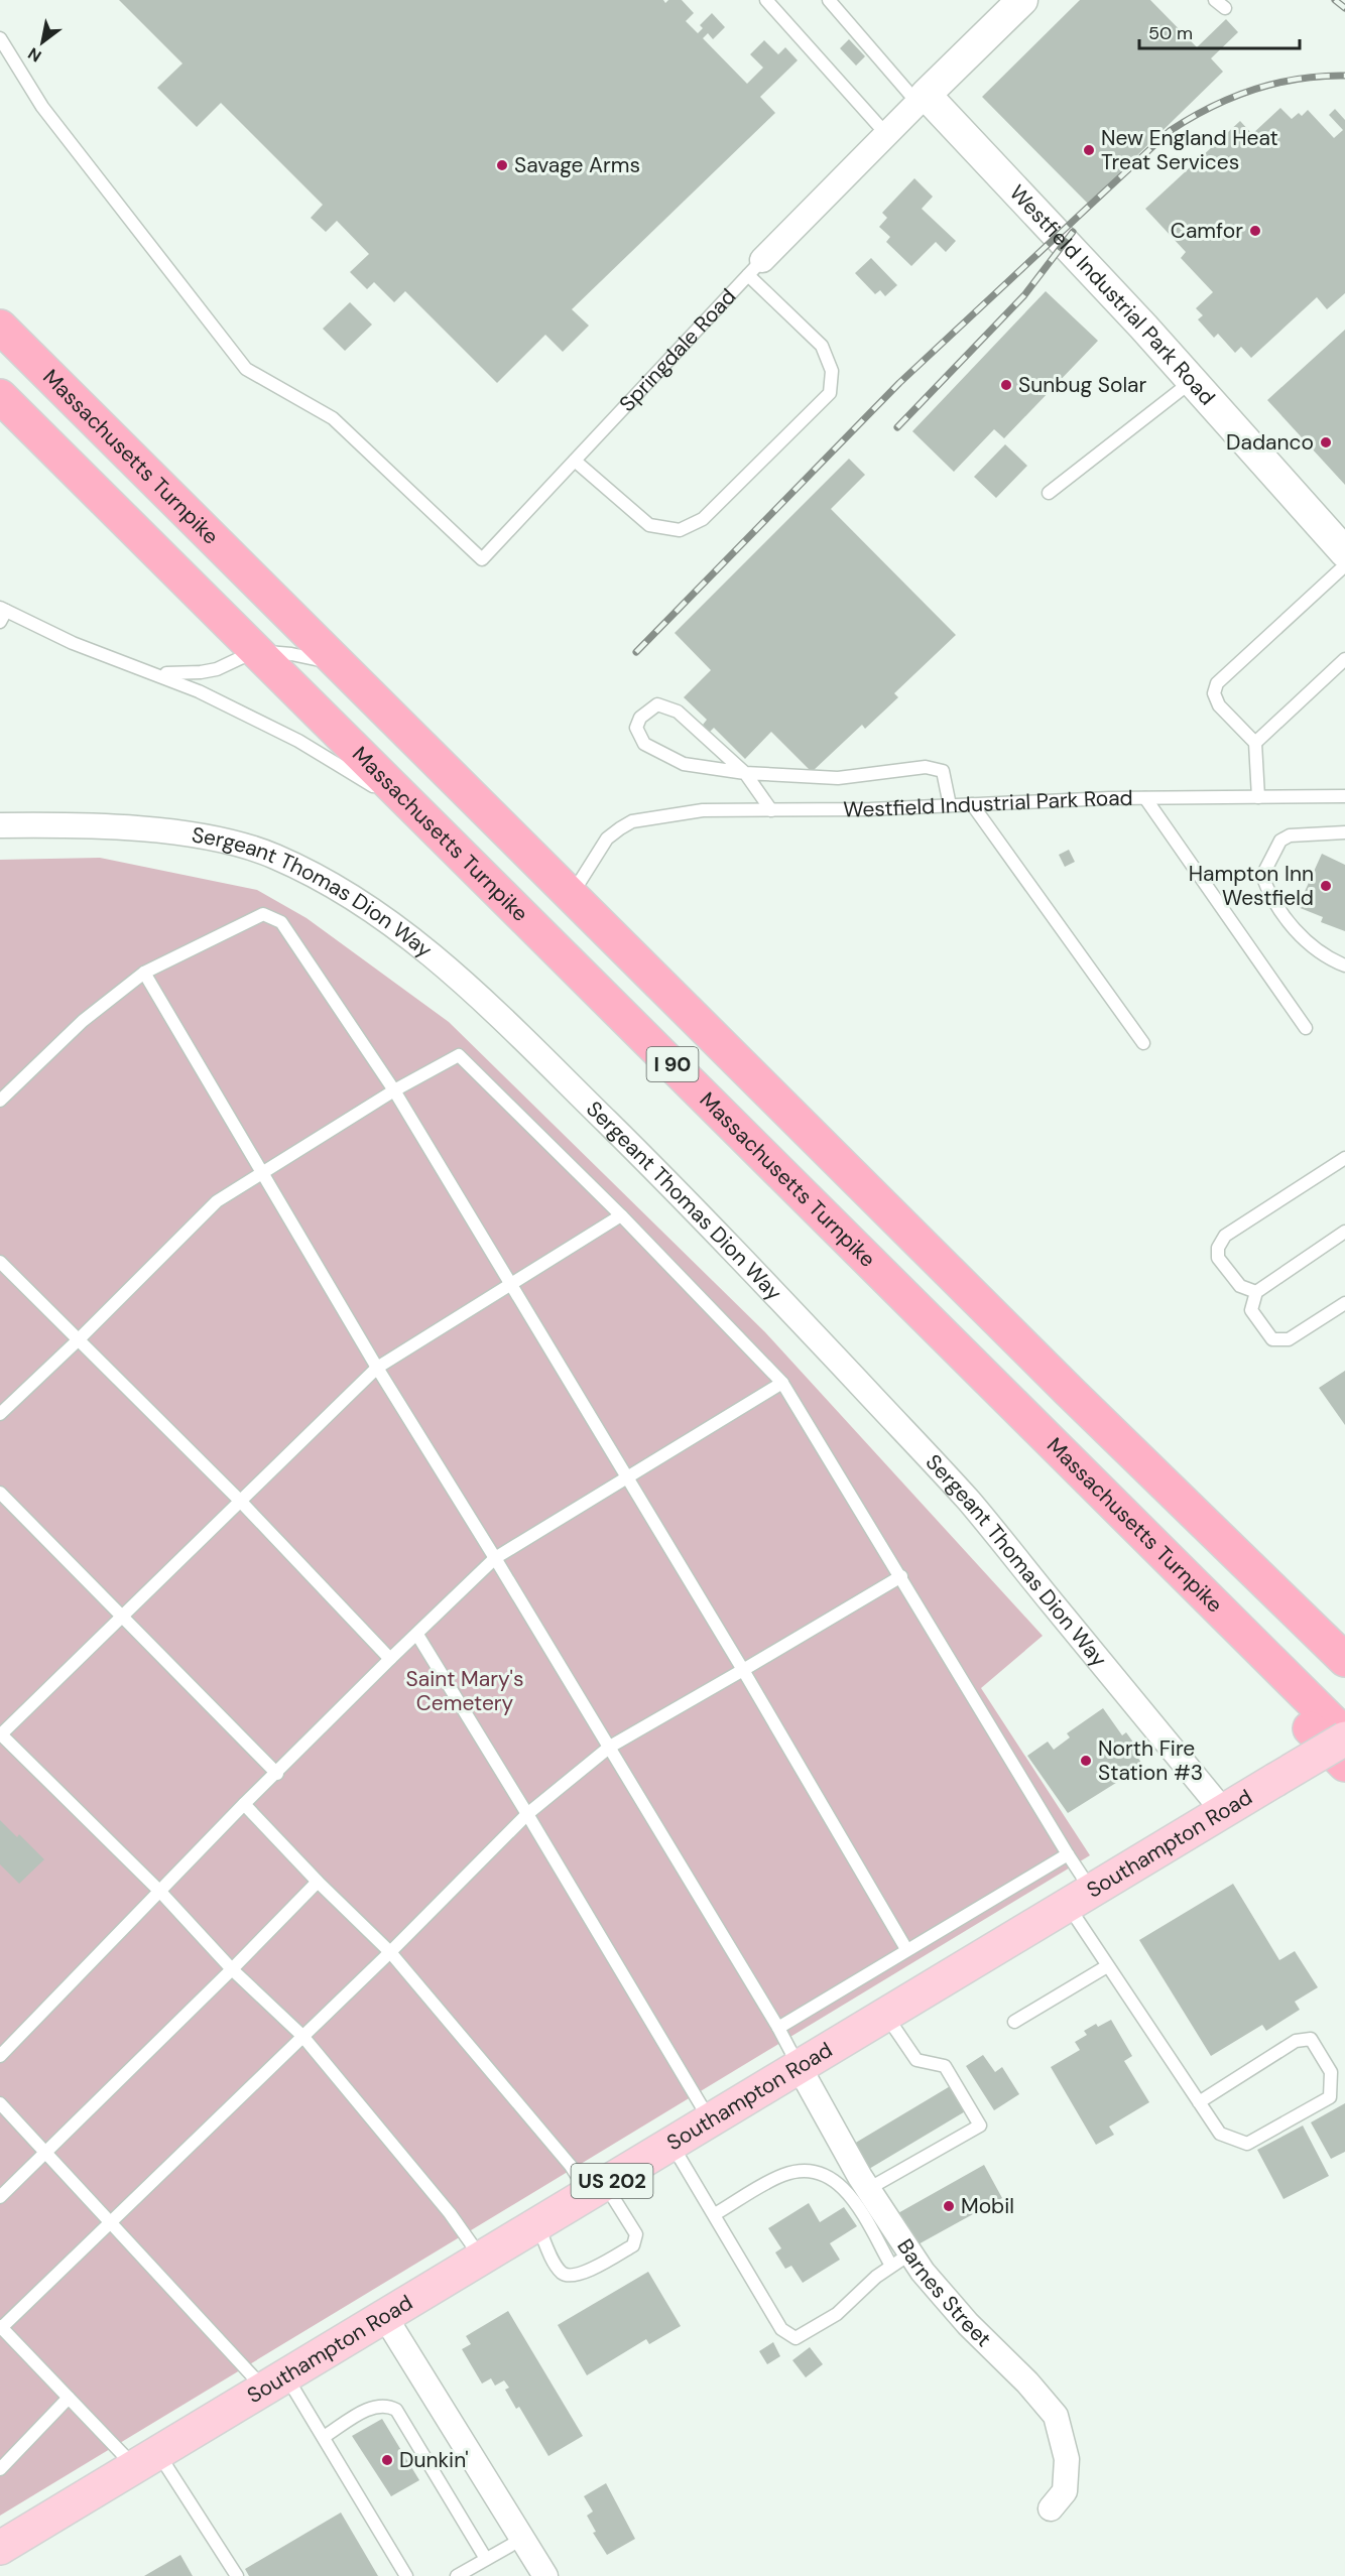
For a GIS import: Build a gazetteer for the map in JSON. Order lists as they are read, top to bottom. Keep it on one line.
{"streets":{"highway":["Massachusetts Turnpike","I 90"],"main road":["Southampton Road","US 202"],"street":["Westfield Industrial Park Road","Springdale Road","Sergeant Thomas Dion Way","Barnes Street"]},"crossings":[["Westfield Industrial Park Road","Springdale Road"],["Westfield Industrial Park Road","Massachusetts Turnpike"],["Massachusetts Turnpike","Southampton Road"],["Sergeant Thomas Dion Way","Southampton Road"],["Southampton Road","Barnes Street"]],"parks":["Saint Mary's Cemetery"],"places":["New England Heat Treat Services","Savage Arms","Camfor","Sunbug Solar","Dadanco","Hampton Inn Westfield","North Fire Station #3","Mobil","Dunkin'"],"scale_bar":"50 m","north":"bottom left"}
